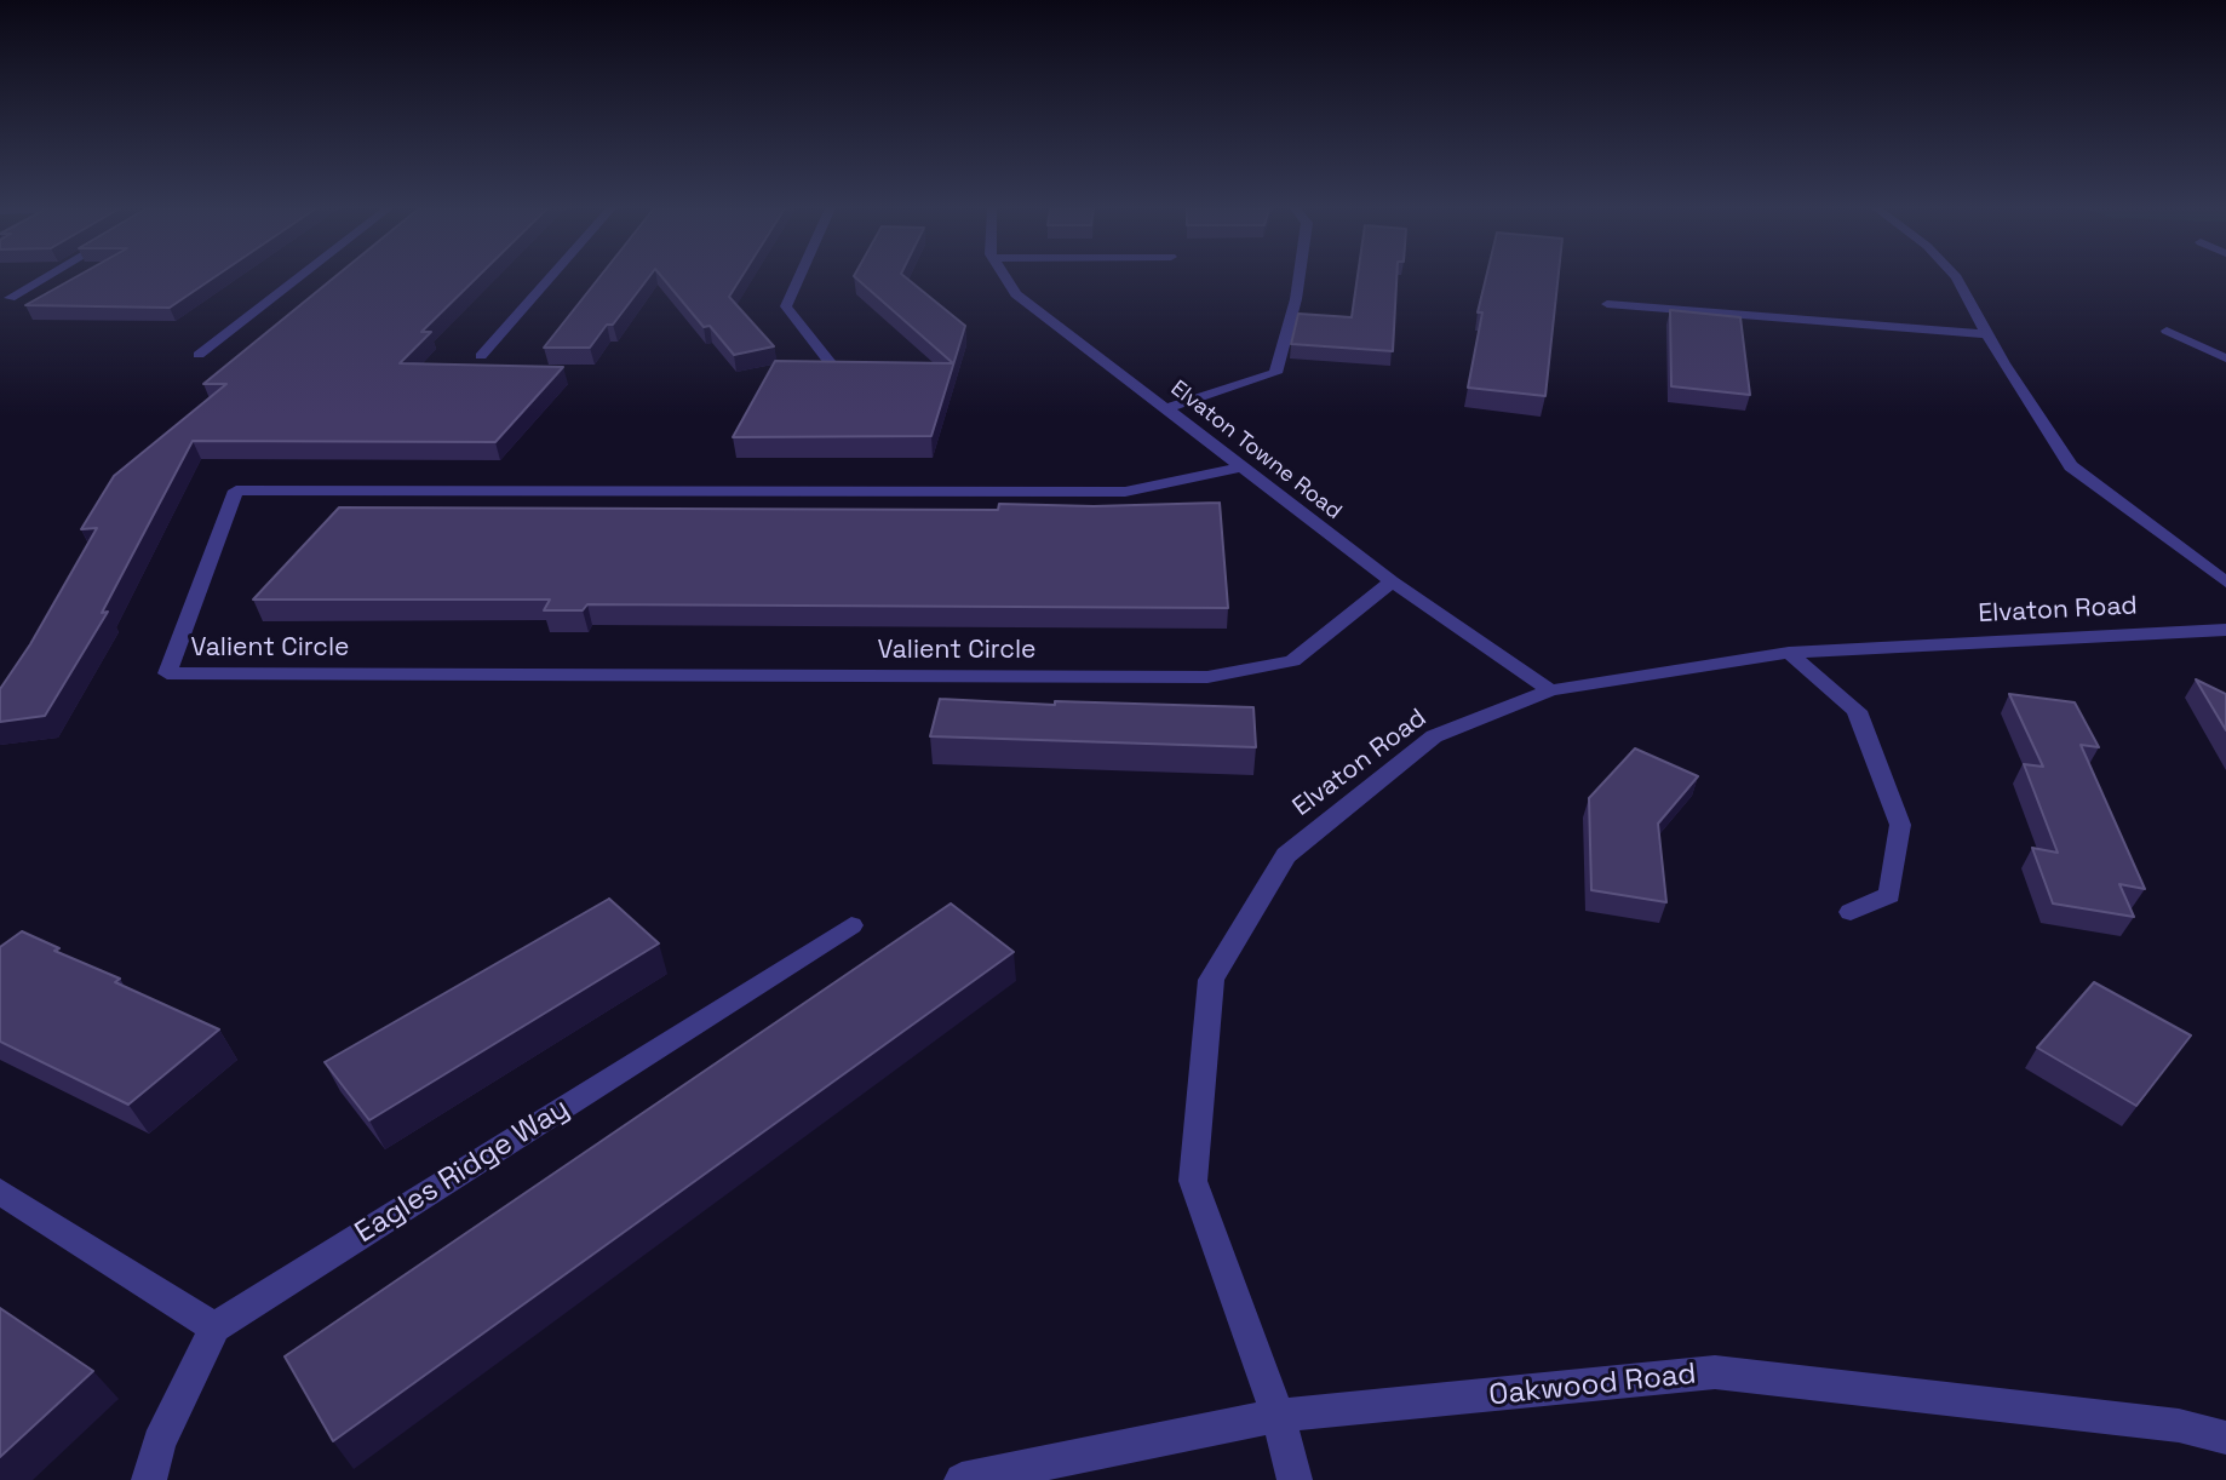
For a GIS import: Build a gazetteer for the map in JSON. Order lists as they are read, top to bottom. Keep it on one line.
{"streets":{"street":["Elvaton Towne Road","Elvaton Road","Valient Circle","Eagles Ridge Way","Oakwood Road"]},"crossings":[["Elvaton Towne Road","Elvaton Road"],["Elvaton Towne Road","Valient Circle"],["Elvaton Road","Oakwood Road"]]}
